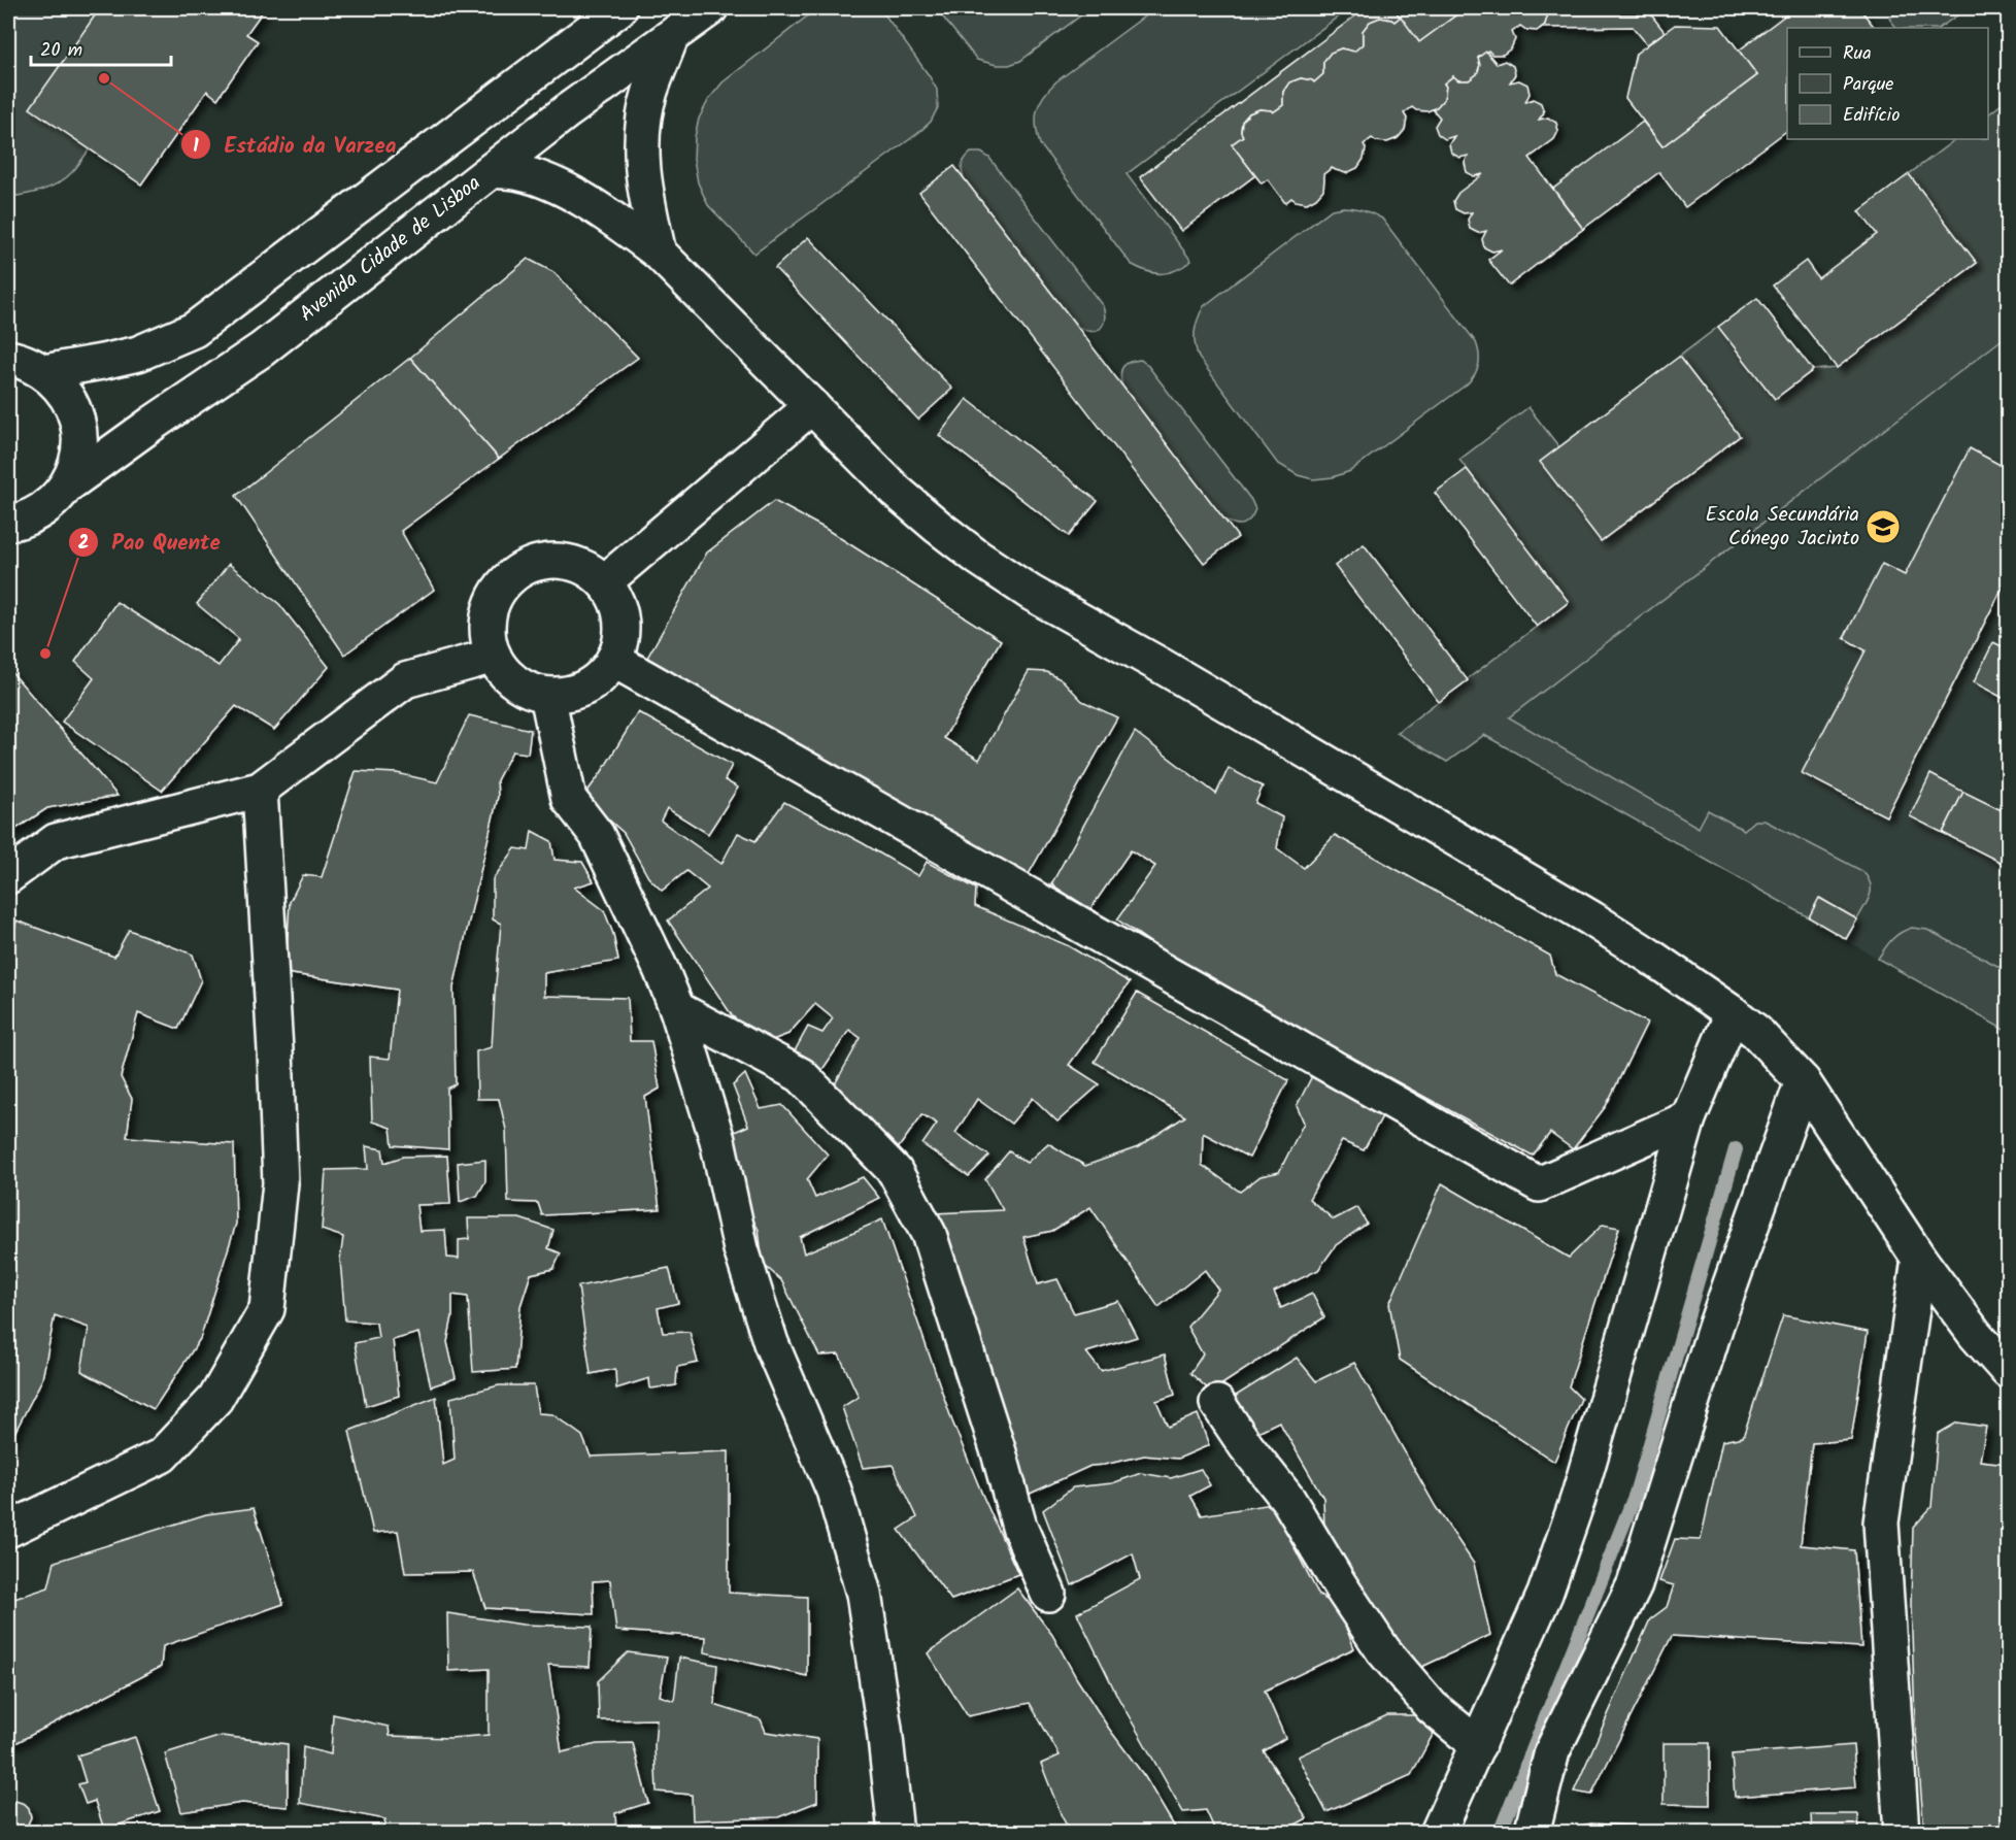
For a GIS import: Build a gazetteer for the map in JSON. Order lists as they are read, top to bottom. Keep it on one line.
{"streets":{"street":["Avenida Cidade de Lisboa"]},"places":{"other":["Estádio da Varzea","Pao Quente"],"school or university":["Escola Secundária Cónego Jacinto"]},"legend":["Rua","Parque","Edifício"],"scale_bar":"20 m"}
